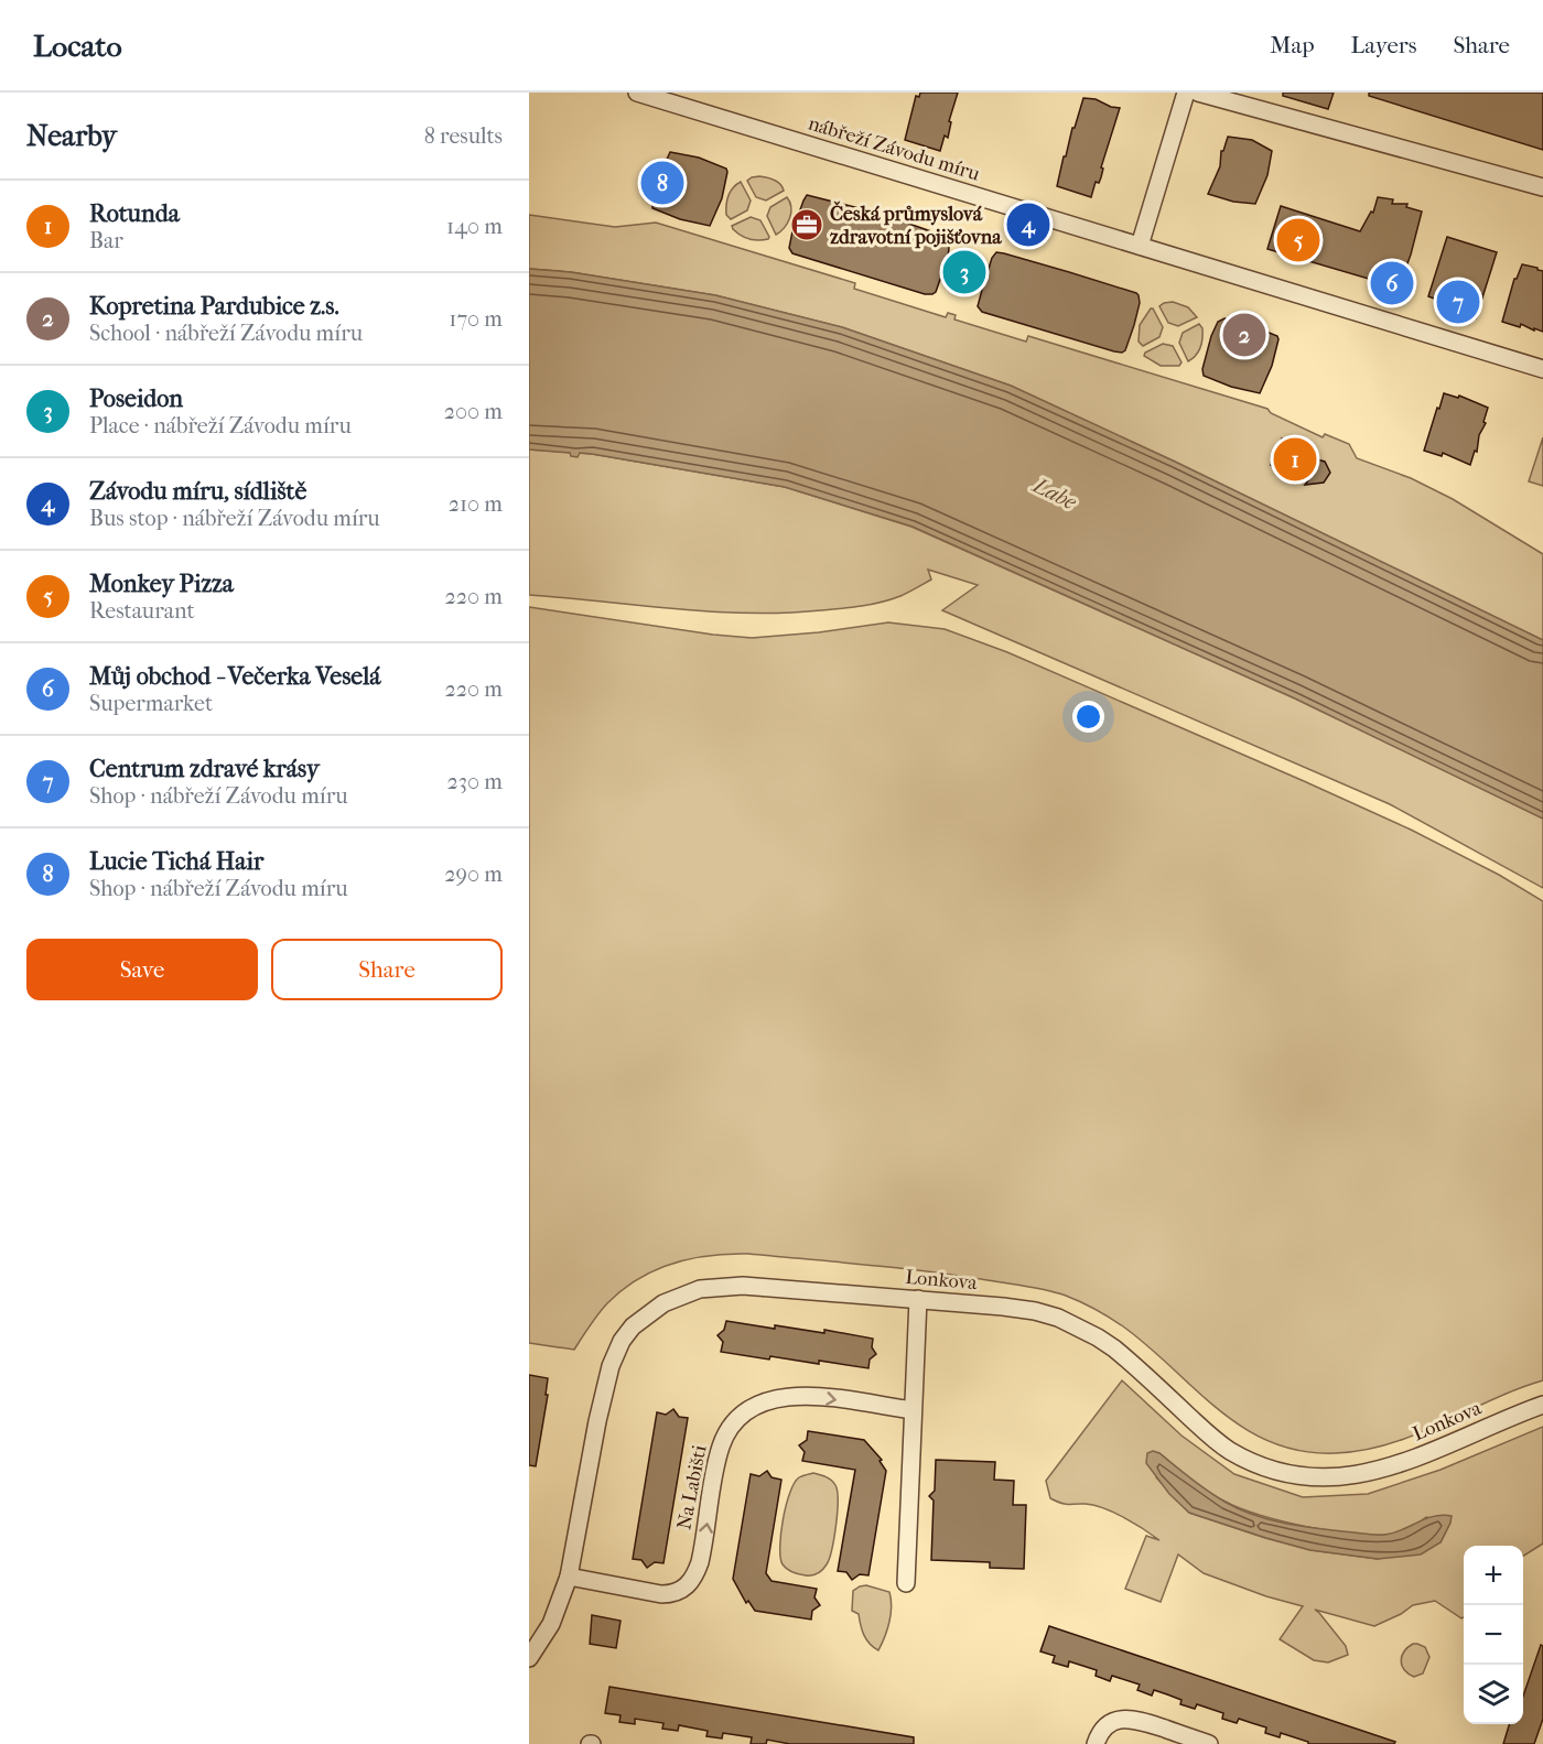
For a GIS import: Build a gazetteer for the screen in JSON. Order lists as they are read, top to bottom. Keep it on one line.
{"streets":{"street":["nábřeží Závodu míru","Lonkova","Na Labišti"]},"crossings":[["Lonkova","Na Labišti"]],"water":["Labe"],"places":{"office":["Česká průmyslová zdravotní pojišťovna"]},"page":{"header":"Locato","nav":["Map","Layers","Share"],"heading":["Nearby","8 results"],"pins":["8","4","5","3","6","7","2","1"],"list":[{"mark":"1","name":"Rotunda","note":"Bar","value":"140 m"},{"mark":"2","name":"Kopretina Pardubice z.s.","note":"School · nábřeží Závodu míru","value":"170 m"},{"mark":"3","name":"Poseidon","note":"Place · nábřeží Závodu míru","value":"200 m"},{"mark":"4","name":"Závodu míru, sídliště","note":"Bus stop · nábřeží Závodu míru","value":"210 m"},{"mark":"5","name":"Monkey Pizza","note":"Restaurant","value":"220 m"},{"mark":"6","name":"Můj obchod - Večerka Veselá","note":"Supermarket","value":"220 m"},{"mark":"7","name":"Centrum zdravé krásy","note":"Shop · nábřeží Závodu míru","value":"230 m"},{"mark":"8","name":"Lucie Tichá Hair","note":"Shop · nábřeží Závodu míru","value":"290 m"}],"buttons":["Save","Share"],"map_buttons":["+","−"]}}
